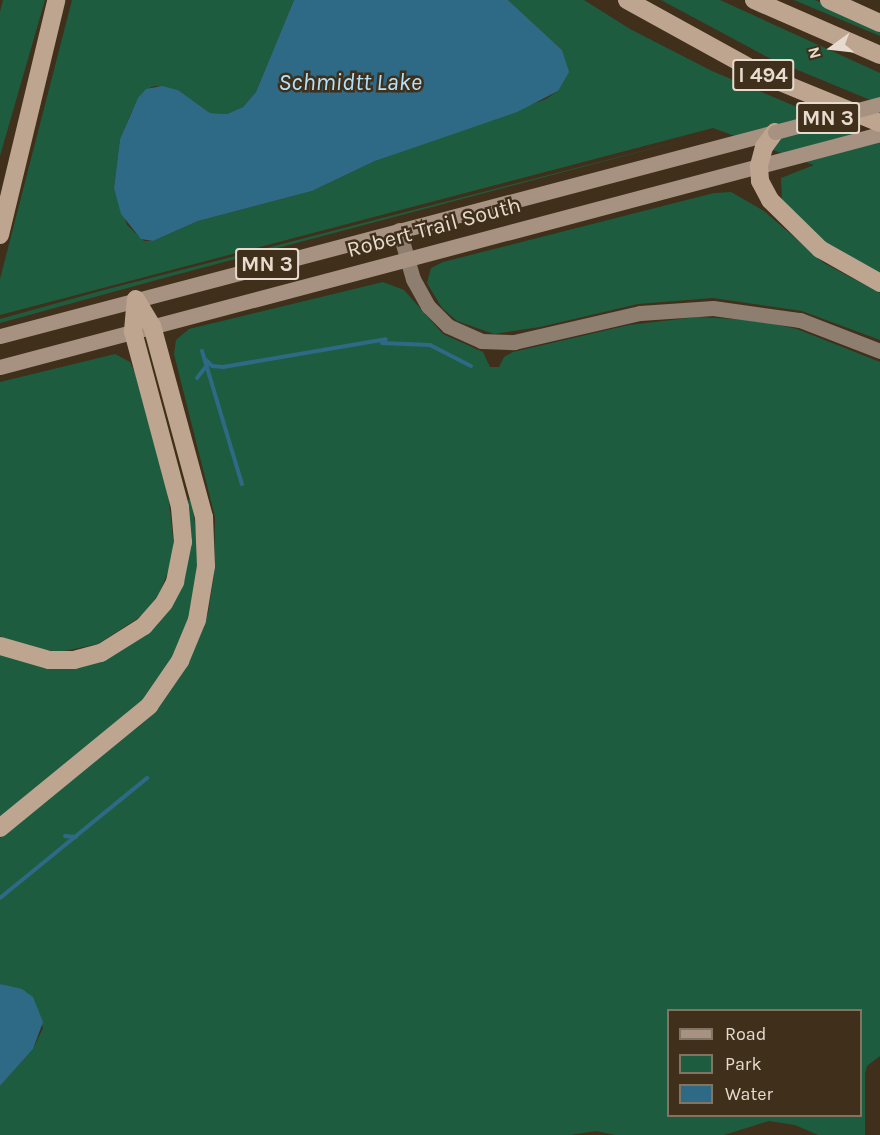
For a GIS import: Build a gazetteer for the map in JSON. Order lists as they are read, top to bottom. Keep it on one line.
{"streets":{"highway":["I 494"],"main road":["MN 3","Robert Trail South"]},"water":["Schmidtt Lake"],"legend":["Road","Park","Water"],"north":"left"}
